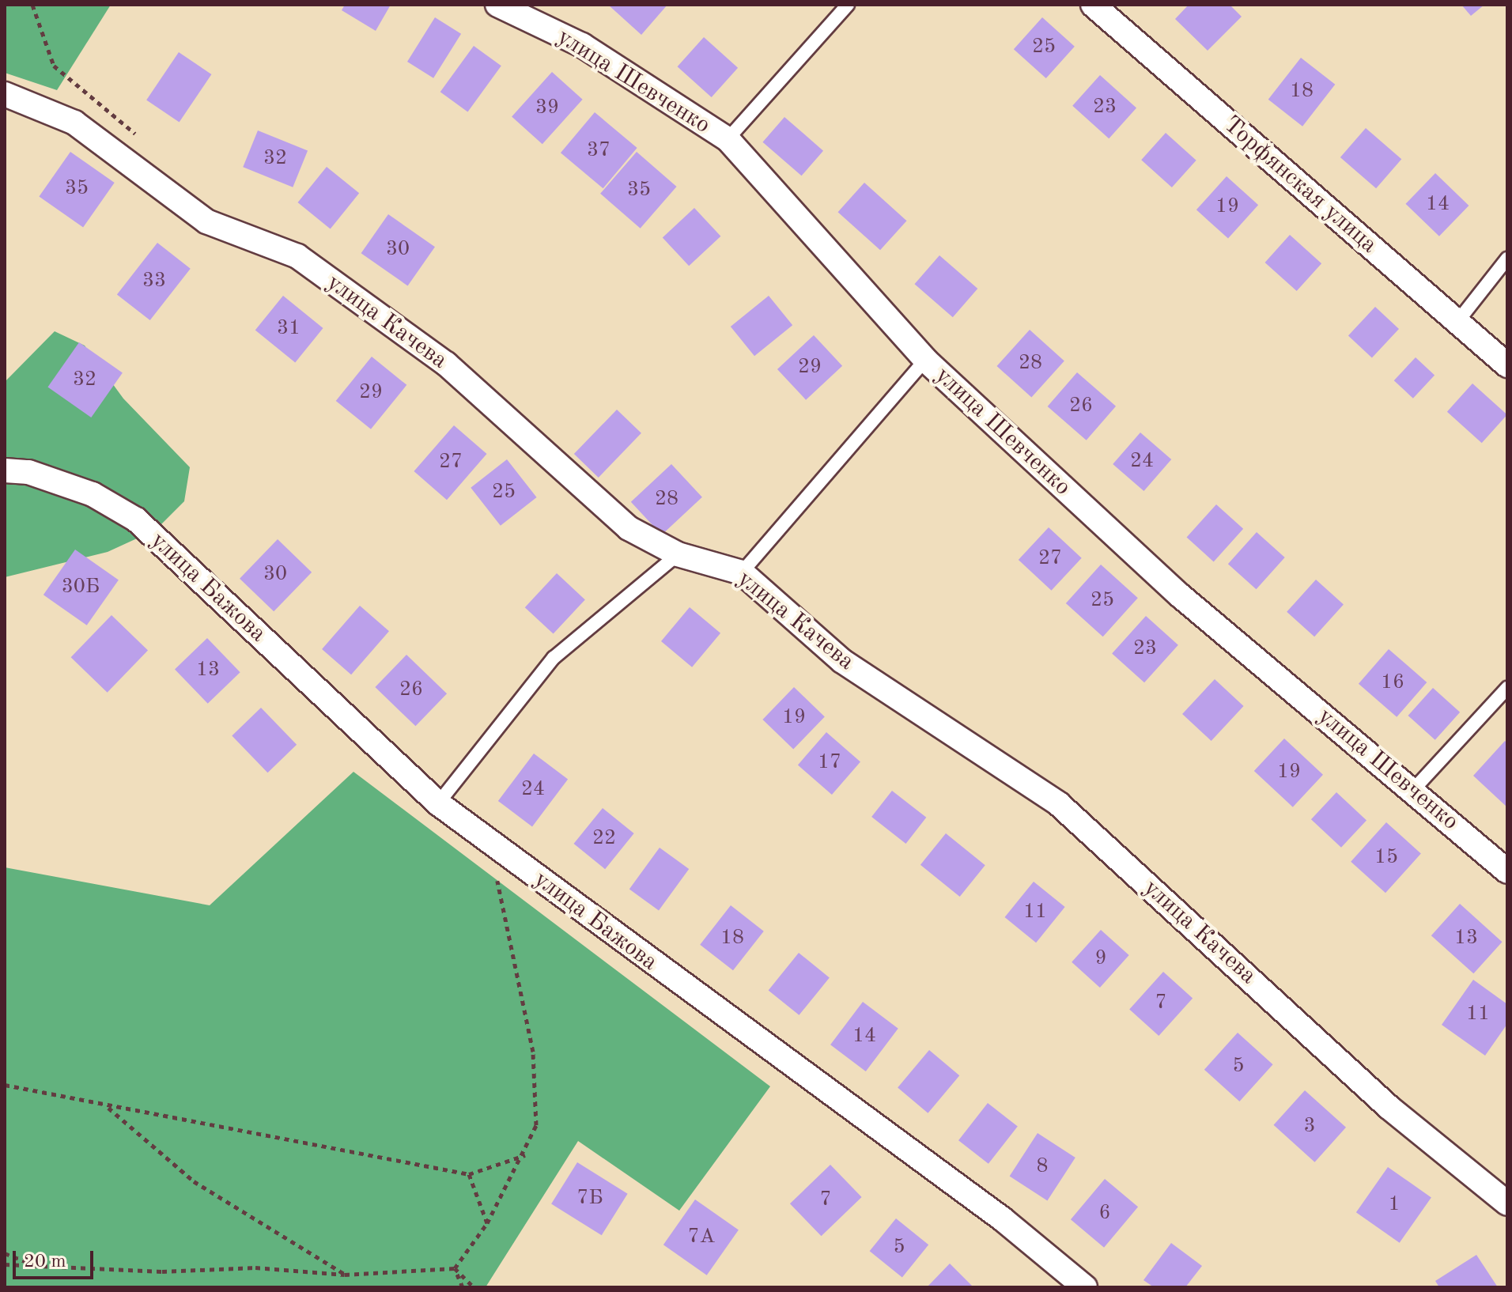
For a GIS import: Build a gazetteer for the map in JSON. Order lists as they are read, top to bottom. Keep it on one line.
{"streets":{"street":["улица Шевченко","Торфянская улица","улица Качева","улица Бажова"]},"house_numbers":["25","18","23","39","37","32","35","35","14","19","30","33","31","28","29","32","29","26","24","27","25","28","27","30","30Б","25","23","13","16","26","19","17","19","24","22","15","11","18","13","9","7","11","14","5","3","8","7Б","7","1","6","7А","5"],"scale_bar":"20 m"}
